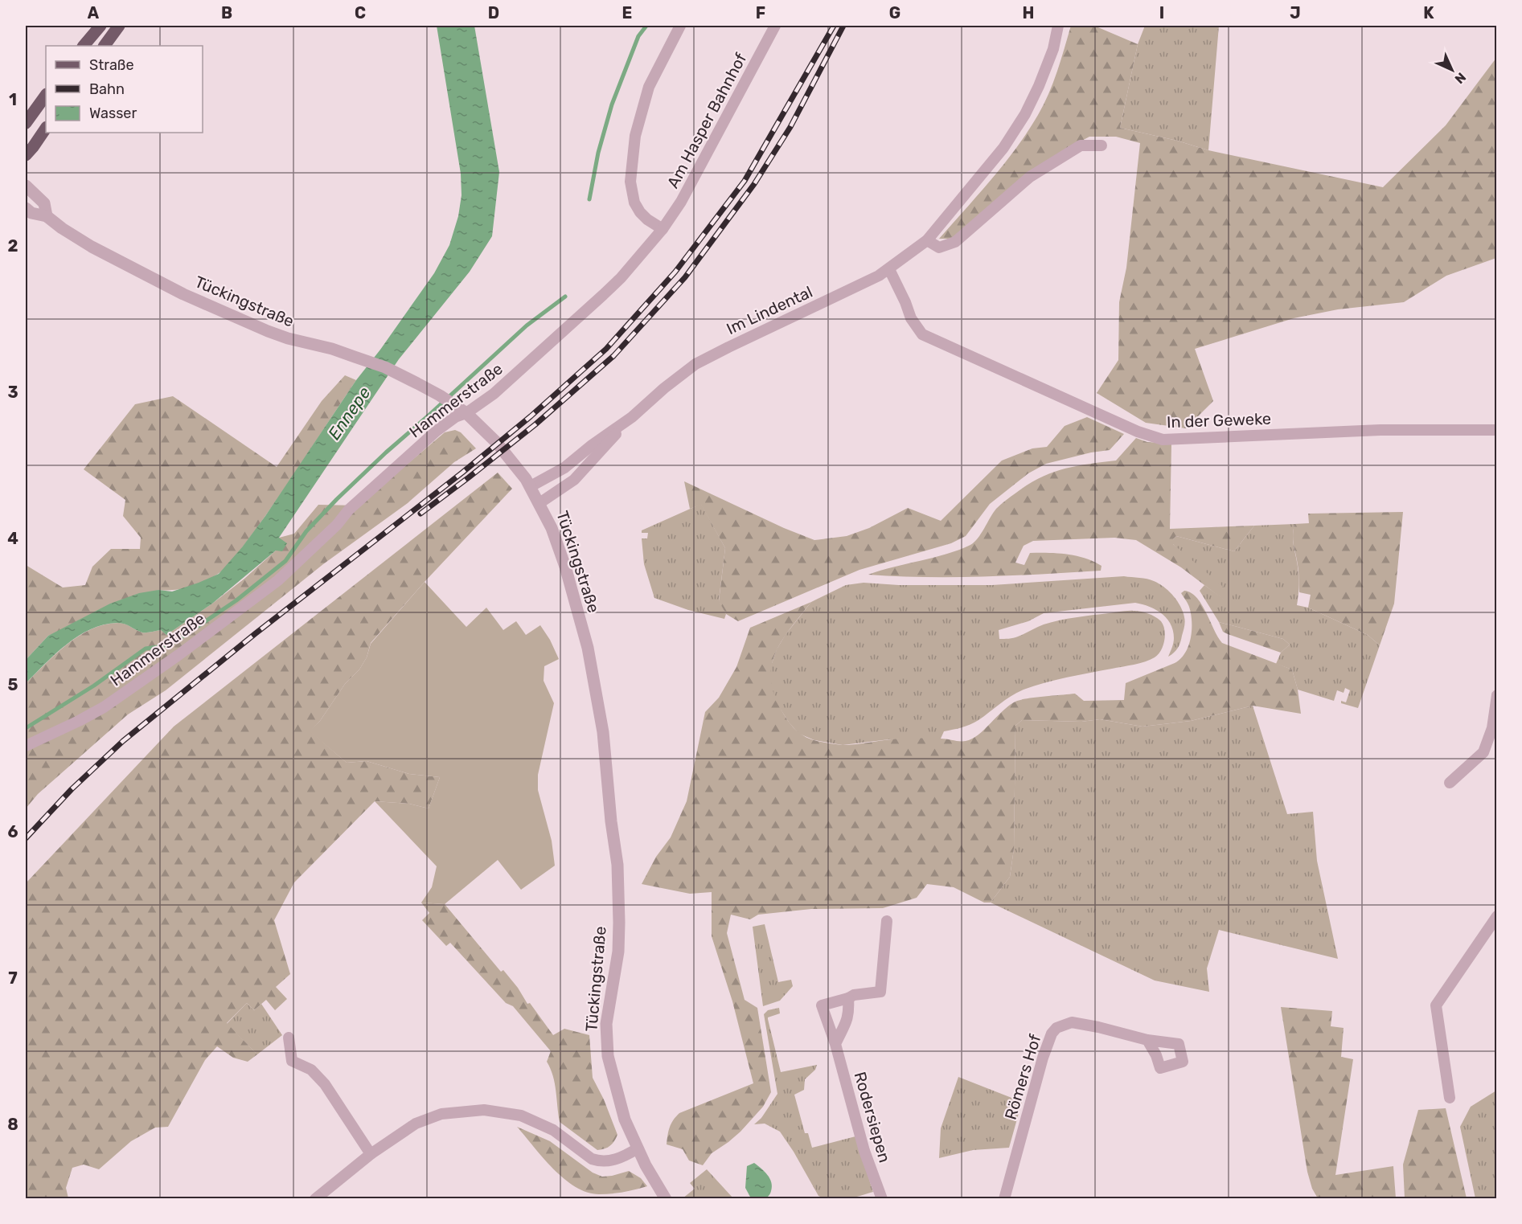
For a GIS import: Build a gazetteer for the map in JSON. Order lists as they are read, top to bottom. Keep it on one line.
{"streets":{"street":["Am Hasper Bahnhof","Tückingstraße","Im Lindental","Hammerstraße","In der Geweke","Römers Hof","Rodersiepen"]},"crossings":[["Am Hasper Bahnhof","Hammerstraße"],["Tückingstraße","Im Lindental"],["Tückingstraße","Hammerstraße"],["Im Lindental","In der Geweke"]],"water":["Ennepe"],"legend":["Straße","Bahn","Wasser"],"north":"bottom right","grid":{"columns":["A","B","C","D","E","F","G","H","I","J","K"],"rows":["1","2","3","4","5","6","7","8"]}}
